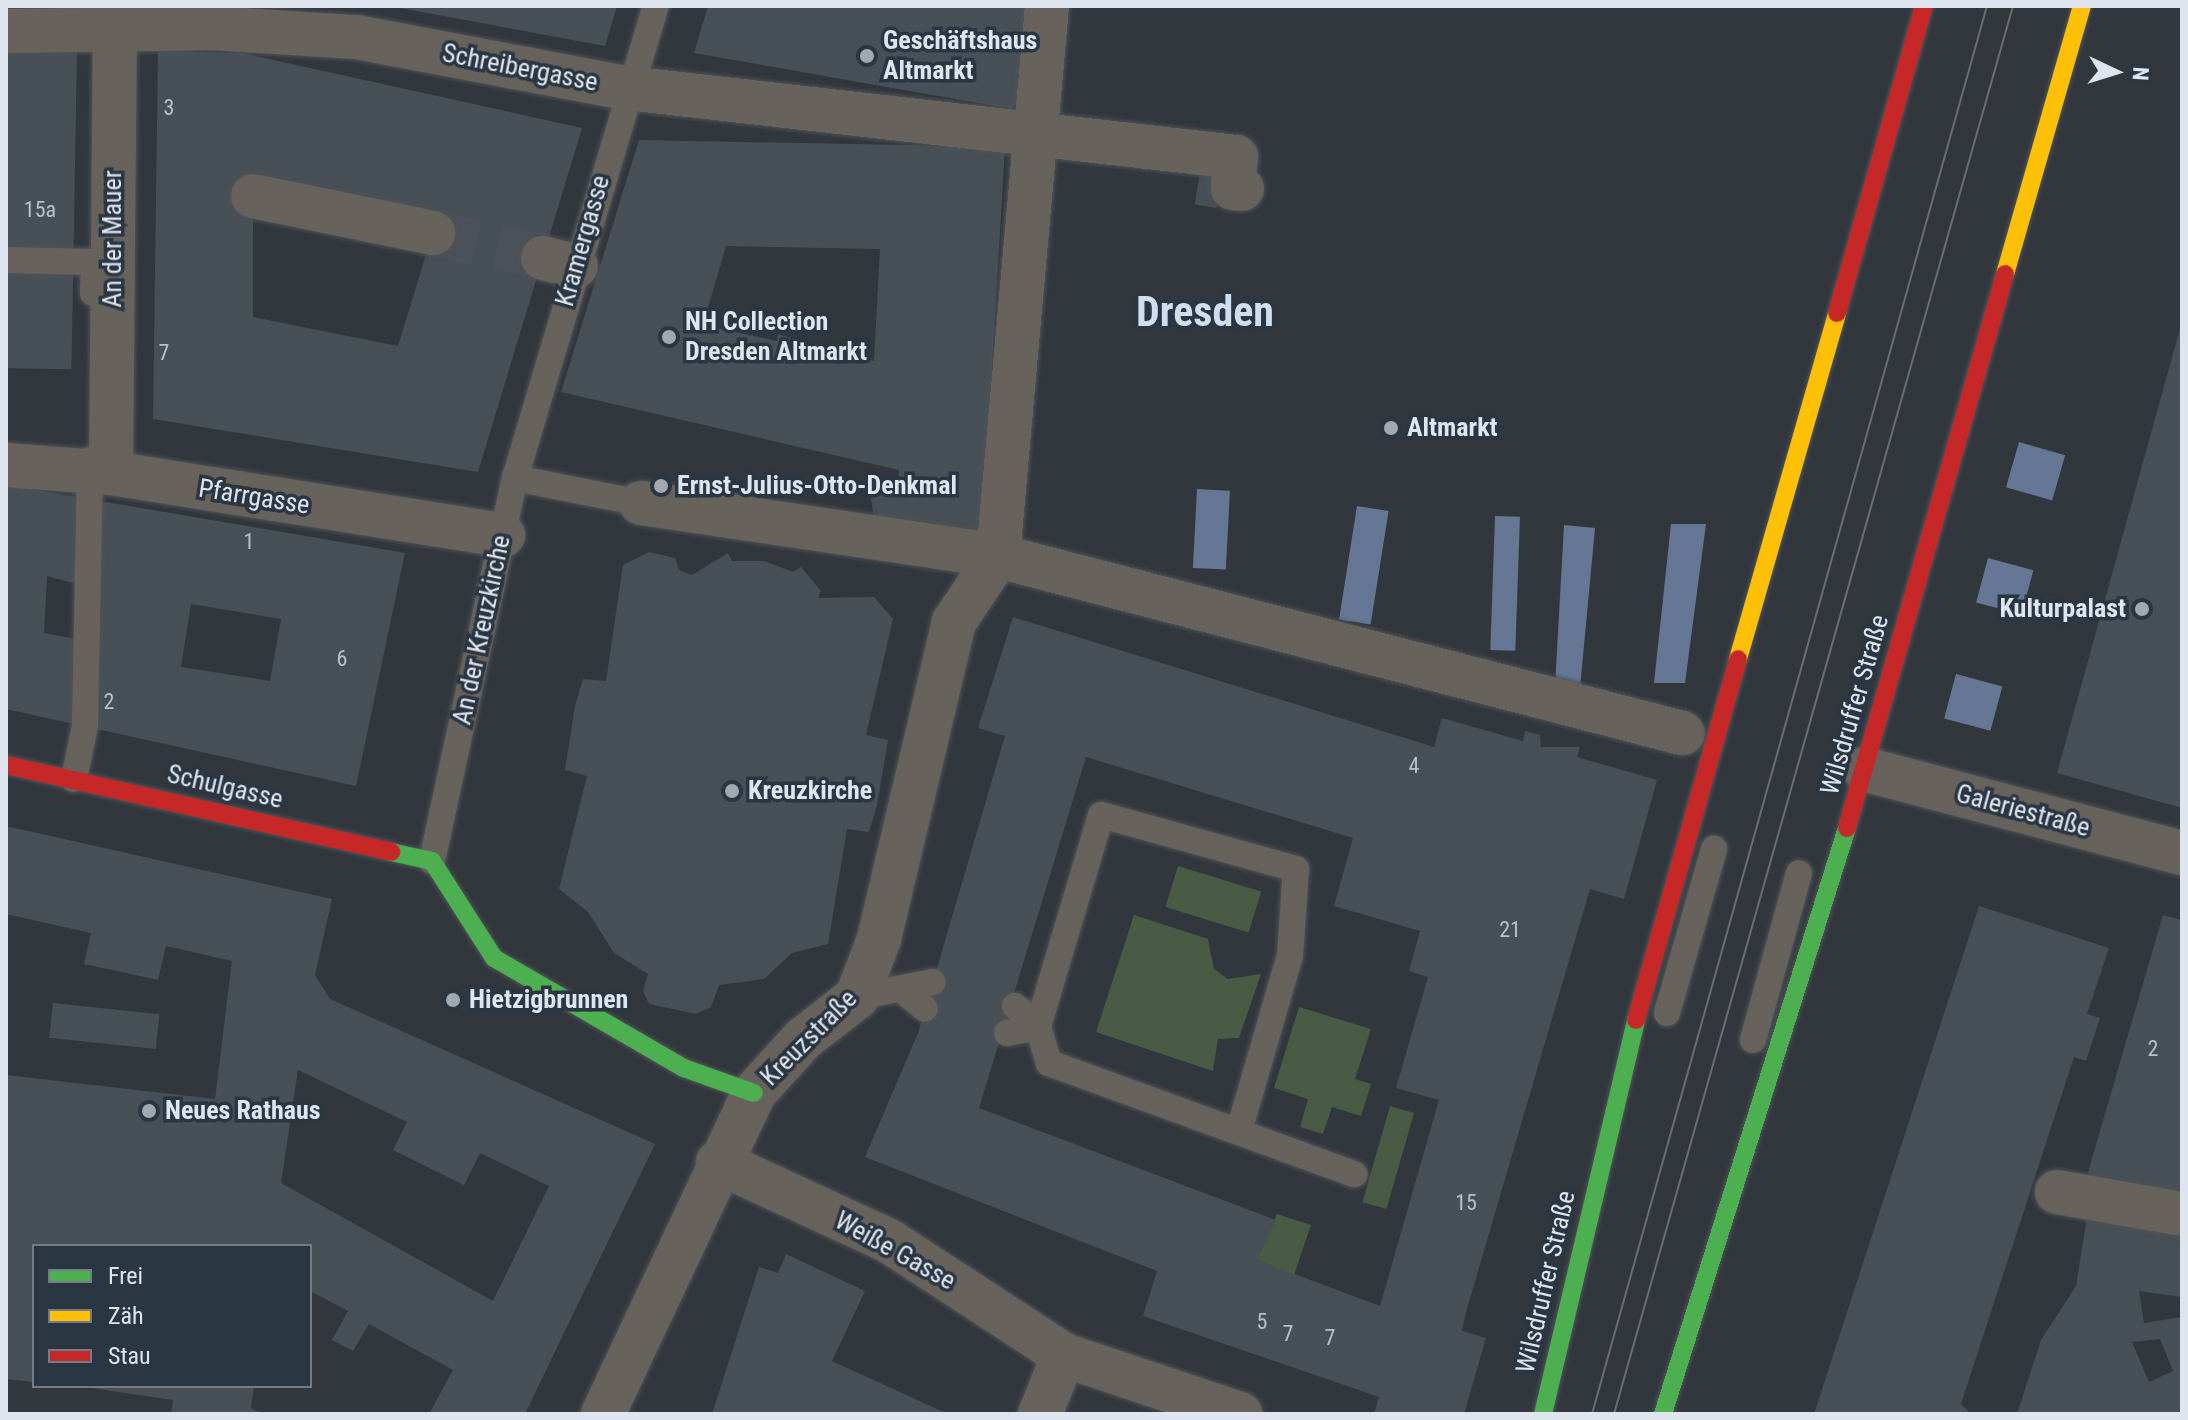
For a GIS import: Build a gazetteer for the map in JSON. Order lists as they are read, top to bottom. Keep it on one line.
{"streets":{"street":["Schreibergasse","An der Mauer","Pfarrgasse","Wilsdruffer Straße","Schulgasse","Galeriestraße","Kreuzstraße","Weiße Gasse"],"lane":["Kramergasse","An der Kreuzkirche"]},"crossings":[["Schreibergasse","An der Mauer"],["Schreibergasse","Kramergasse"],["An der Mauer","Pfarrgasse"],["Kramergasse","An der Kreuzkirche"],["Pfarrgasse","An der Kreuzkirche"],["An der Kreuzkirche","Schulgasse"],["Wilsdruffer Straße","Galeriestraße"],["Kreuzstraße","Weiße Gasse"]],"districts":["Dresden"],"places":["Geschäftshaus Altmarkt","NH Collection Dresden Altmarkt","Altmarkt","Ernst-Julius-Otto-Denkmal","Kulturpalast","Kreuzkirche","Hietzigbrunnen","Neues Rathaus"],"house_numbers":["3","15a","7","1","6","2","4","21","2","15","5","7","7"],"legend":["Frei","Zäh","Stau"],"north":"right"}
